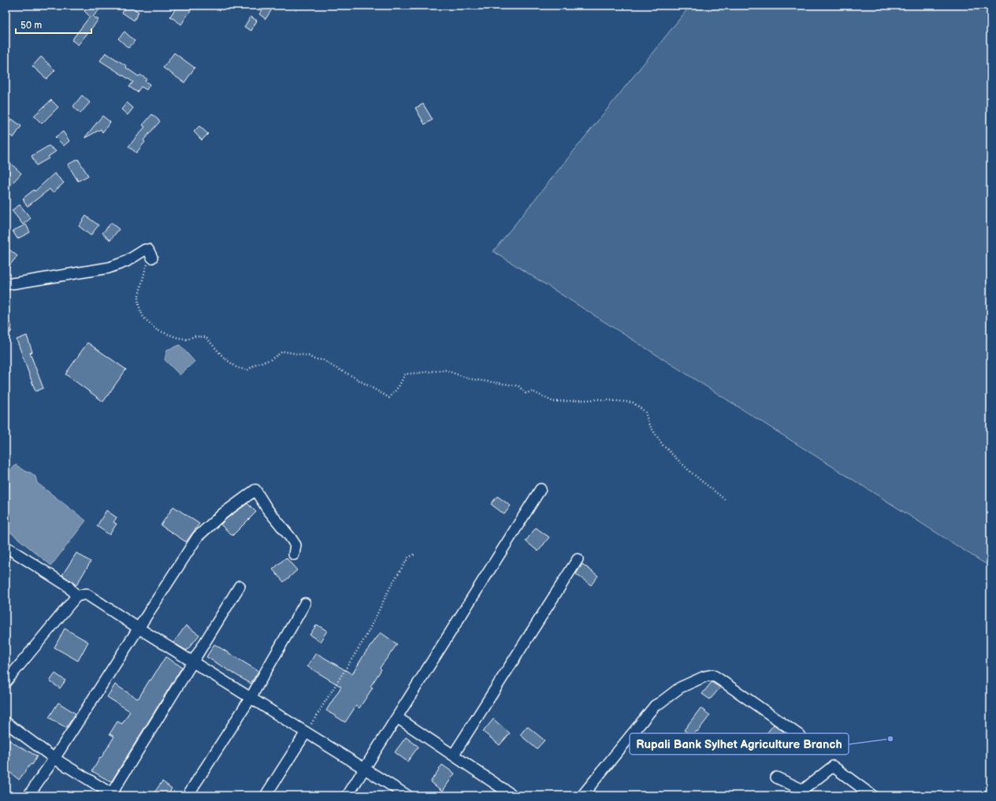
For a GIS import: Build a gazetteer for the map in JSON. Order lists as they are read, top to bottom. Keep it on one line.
{"places":["Rupali Bank Sylhet Agriculture Branch"],"scale_bar":"50 m"}
